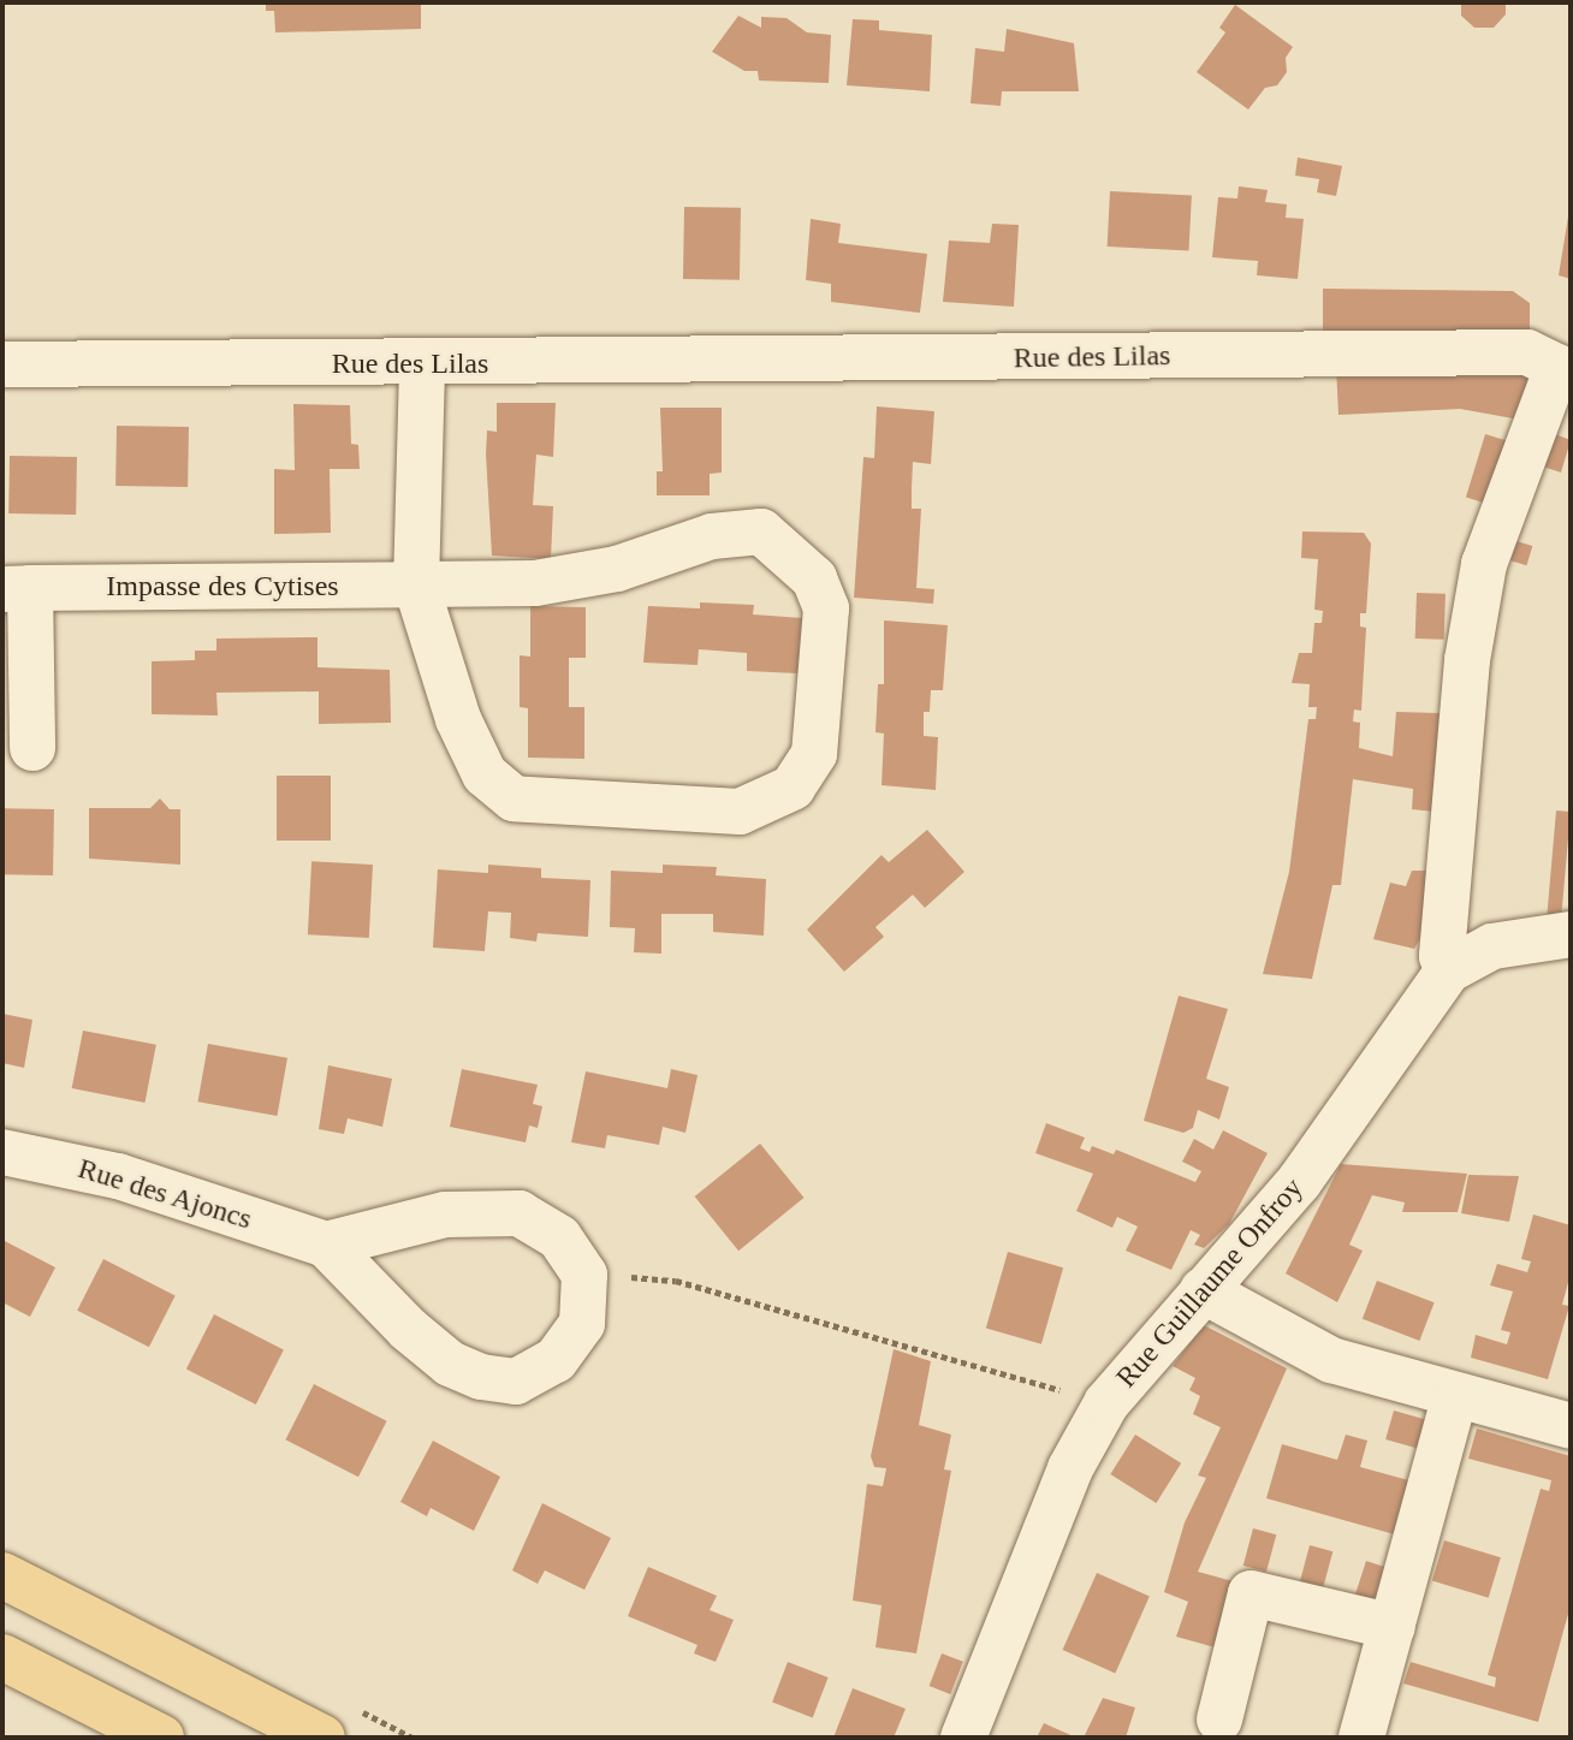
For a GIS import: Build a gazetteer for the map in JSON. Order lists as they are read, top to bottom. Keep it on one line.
{"streets":{"street":["Rue des Lilas","Impasse des Cytises","Rue des Ajoncs","Rue Guillaume Onfroy"]},"crossings":[["Rue des Lilas","Impasse des Cytises"],["Rue des Lilas","Rue Guillaume Onfroy"]]}
